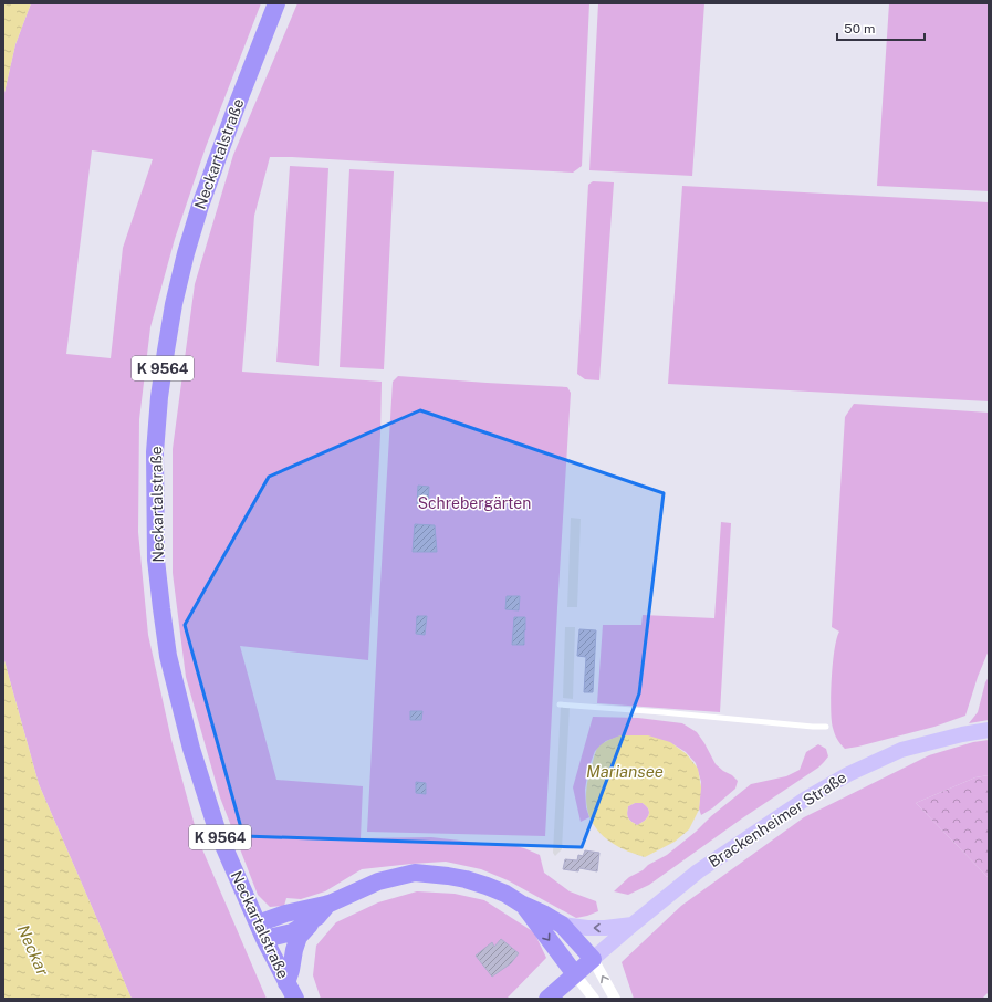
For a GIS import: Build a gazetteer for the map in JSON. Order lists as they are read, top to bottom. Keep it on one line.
{"streets":{"main road":["Neckartalstraße","K 9564","Brackenheimer Straße"]},"water":["Mariansee","Neckar"],"parks":["Schrebergärten"],"scale_bar":"50 m"}
